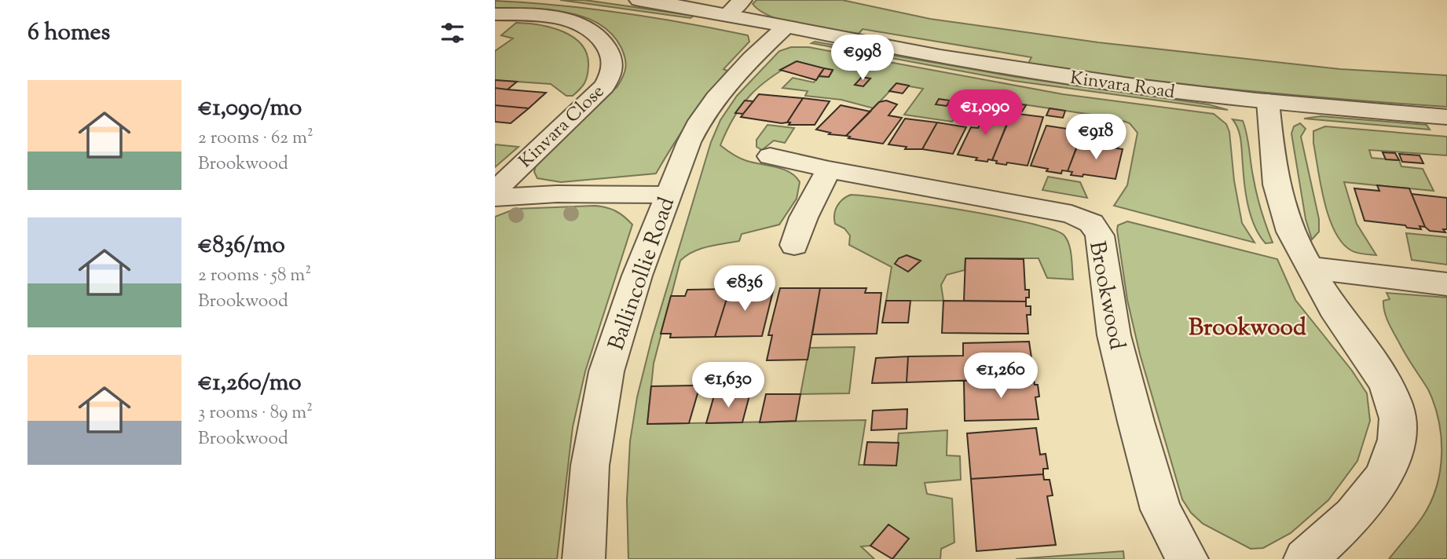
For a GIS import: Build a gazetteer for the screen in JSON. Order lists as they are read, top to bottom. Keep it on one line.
{"streets":{"street":["Kinvara Road","Kinvara Close","Ballincollie Road","Brookwood"]},"crossings":[["Kinvara Road","Ballincollie Road"],["Kinvara Close","Ballincollie Road"]],"districts":["Brookwood"],"page":{"heading":"6 homes","price":["€998","€1,090","€918","€836","€1,260","€1,630"],"list":[{"name":"€1,090/mo","note":"2 rooms · 62 m² · Brookwood"},{"name":"€836/mo","note":"2 rooms · 58 m² · Brookwood"},{"name":"€1,260/mo","note":"3 rooms · 89 m² · Brookwood"}]}}
